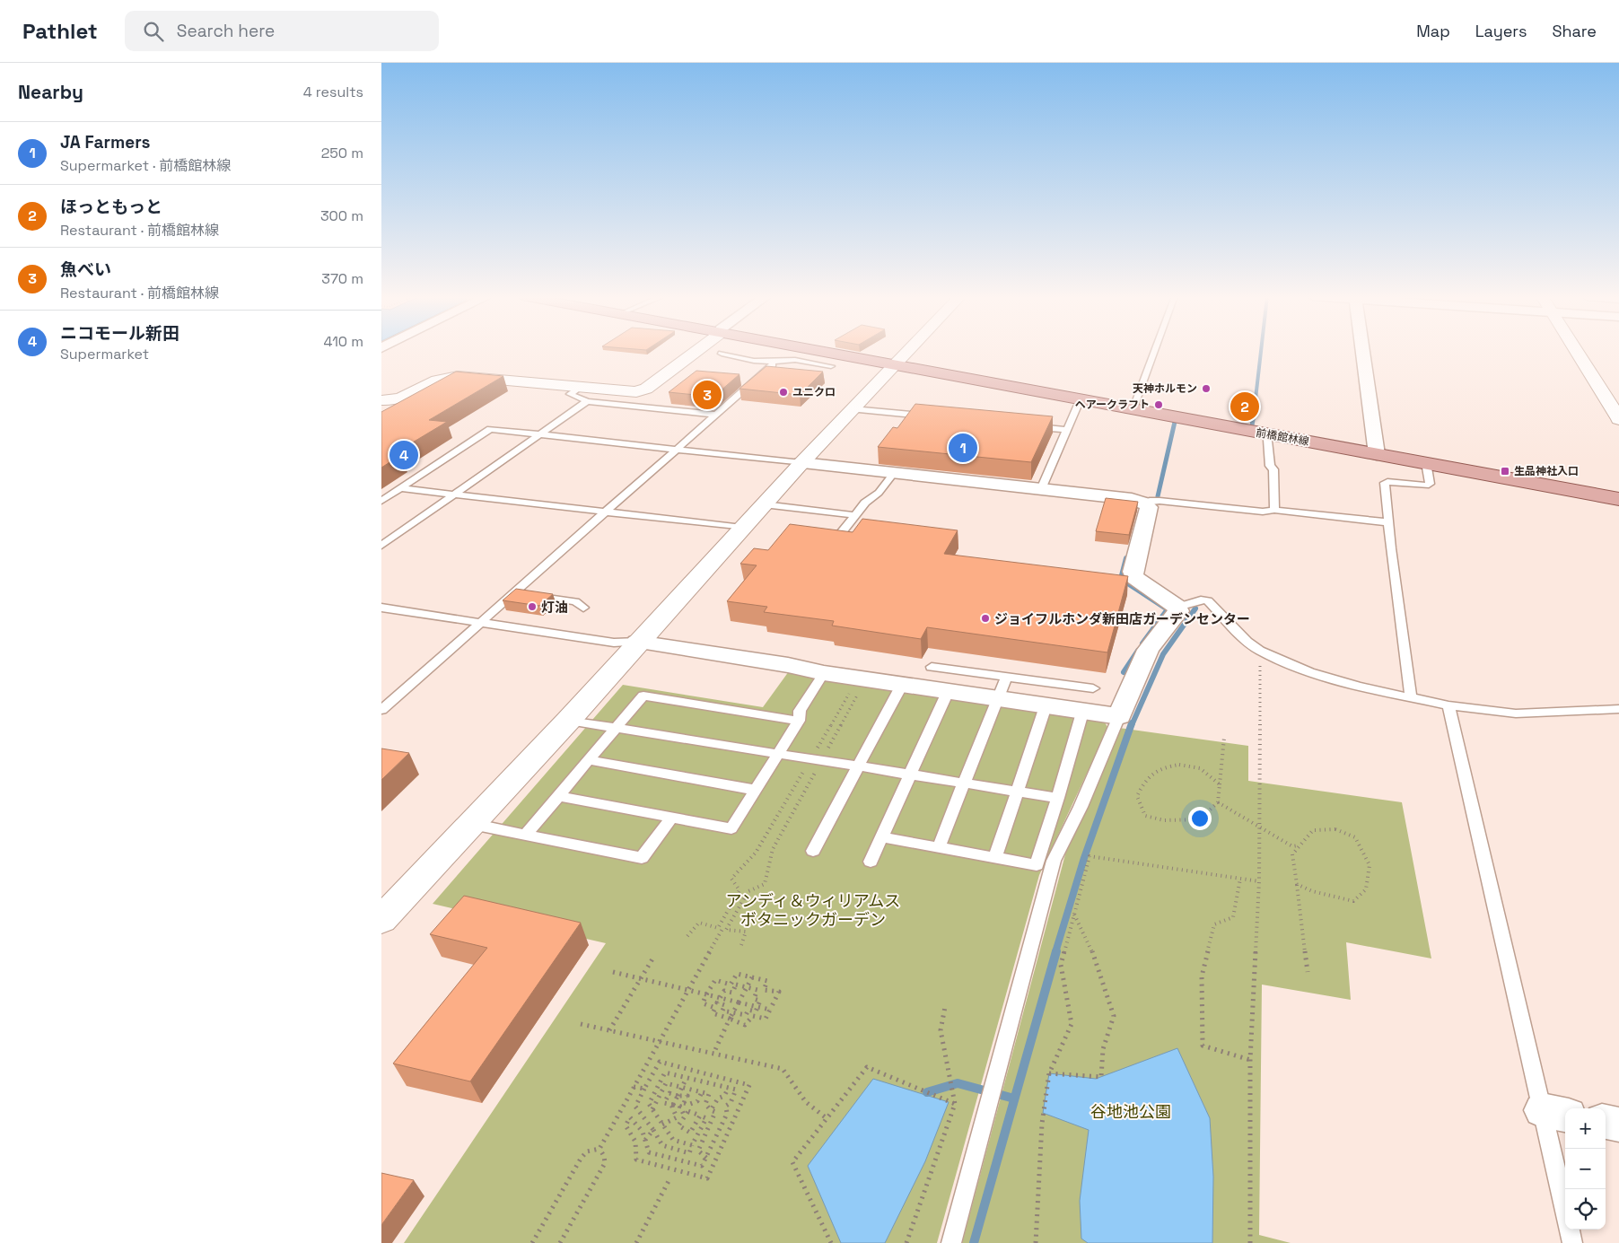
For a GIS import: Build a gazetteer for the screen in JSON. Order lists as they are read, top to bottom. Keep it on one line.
{"streets":{"main road":["前橋館林線"]},"parks":["アンディ＆ウィリアムス ボタニックガーデン","谷地池公園"],"places":{"other":["天神ホルモン","ユニクロ","ヘアークラフト","灯油","ジョイフルホンダ新田店ガーデンセンター"],"transit":["生品神社入口"]},"page":{"header":"Pathlet","search":"Search here","nav":["Map","Layers","Share"],"heading":["Nearby","4 results"],"list":[{"mark":"1","name":"JA Farmers","note":"Supermarket · 前橋館林線","value":"250 m"},{"mark":"2","name":"ほっともっと","note":"Restaurant · 前橋館林線","value":"300 m"},{"mark":"3","name":"魚べい","note":"Restaurant · 前橋館林線","value":"370 m"},{"mark":"4","name":"ニコモール新田","note":"Supermarket","value":"410 m"}],"pins":["3","2","1","4"],"map_buttons":["+","−"]}}
